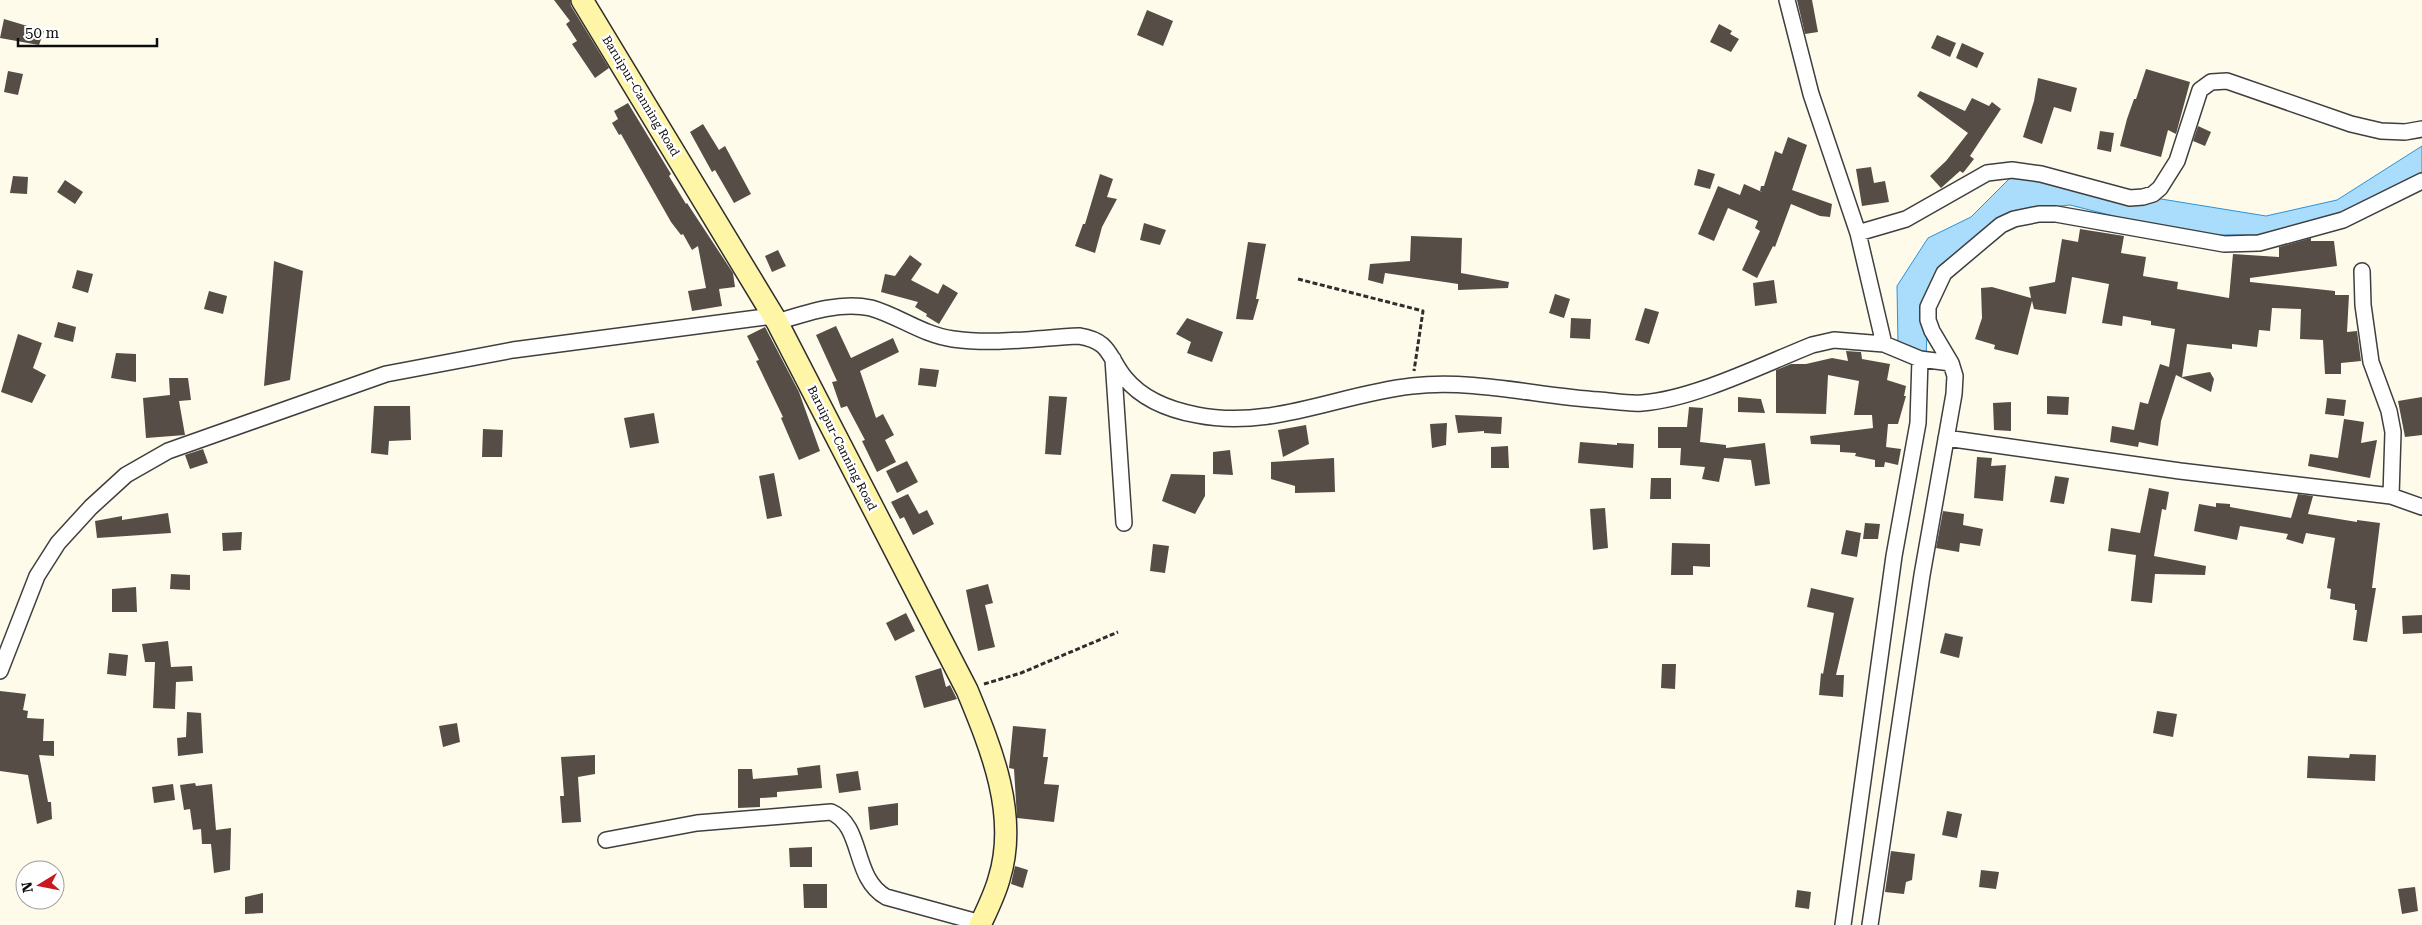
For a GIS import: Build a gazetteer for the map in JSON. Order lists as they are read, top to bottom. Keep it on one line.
{"streets":{"main road":["Baruipur-Canning Road"]},"scale_bar":"50 m","north":"left"}
